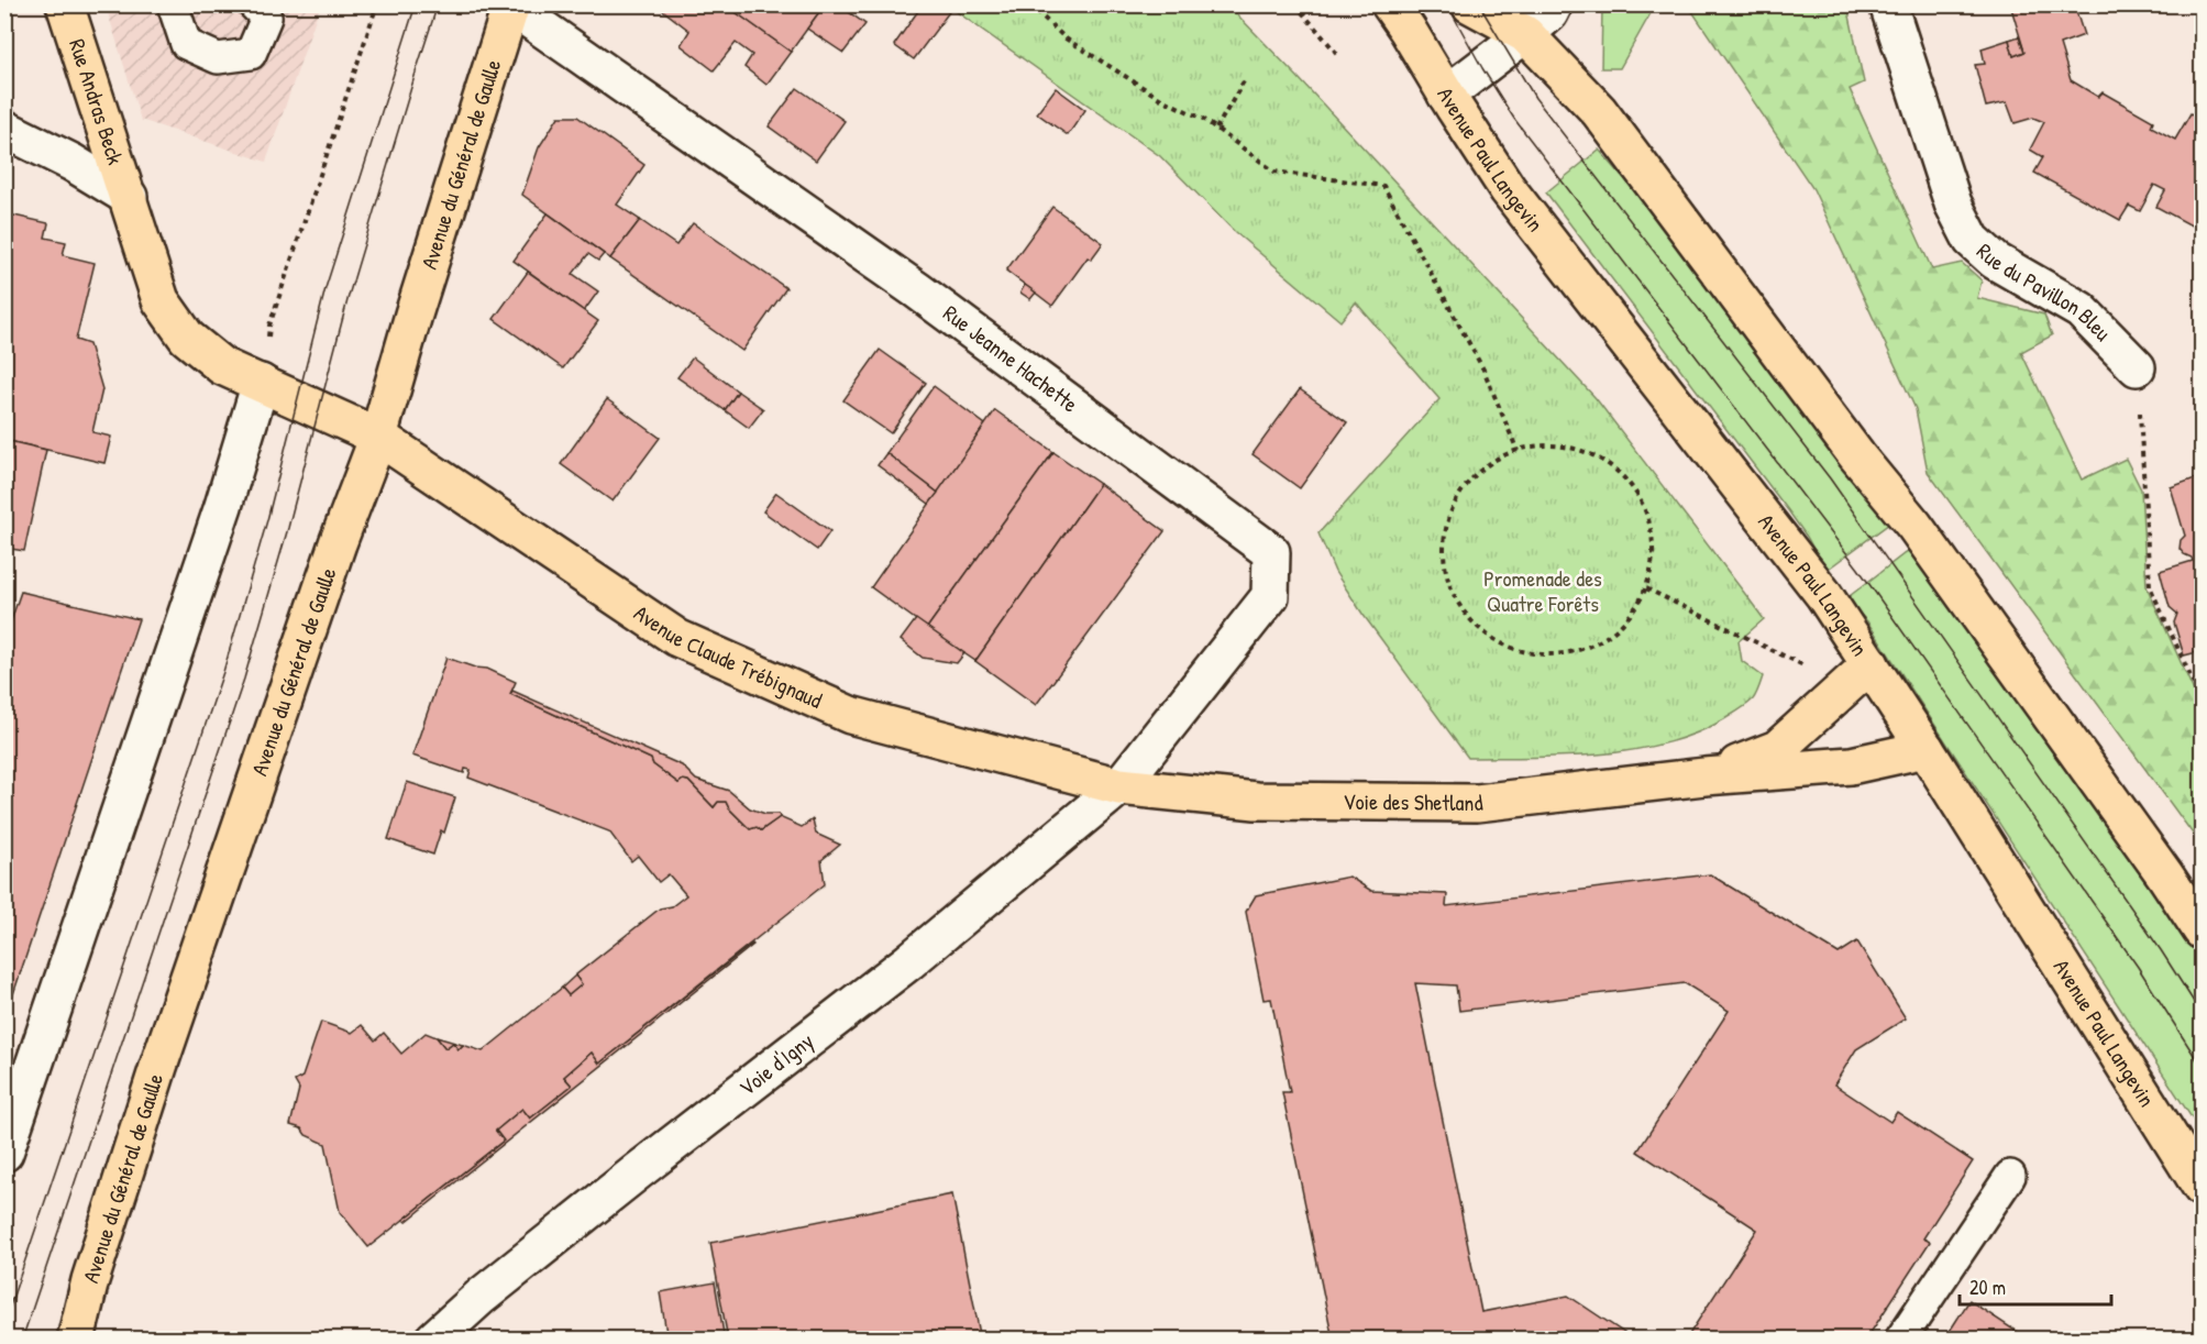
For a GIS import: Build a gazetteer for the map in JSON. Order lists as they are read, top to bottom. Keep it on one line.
{"streets":{"main road":["Rue Andras Beck","Avenue Paul Langevin","Avenue du Général de Gaulle","Avenue Claude Trébignaud","Voie des Shetland"],"street":["Rue du Pavillon Bleu","Rue Jeanne Hachette","Voie d'Igny"]},"crossings":[["Rue Andras Beck","Avenue Claude Trébignaud"],["Avenue Paul Langevin","Voie des Shetland"],["Avenue du Général de Gaulle","Rue Jeanne Hachette"],["Avenue du Général de Gaulle","Avenue Claude Trébignaud"],["Rue Jeanne Hachette","Avenue Claude Trébignaud"],["Rue Jeanne Hachette","Voie des Shetland"],["Rue Jeanne Hachette","Voie d'Igny"],["Avenue Claude Trébignaud","Voie des Shetland"],["Avenue Claude Trébignaud","Voie d'Igny"],["Voie des Shetland","Voie d'Igny"]],"parks":["Promenade des Quatre Forêts"],"scale_bar":"20 m"}
